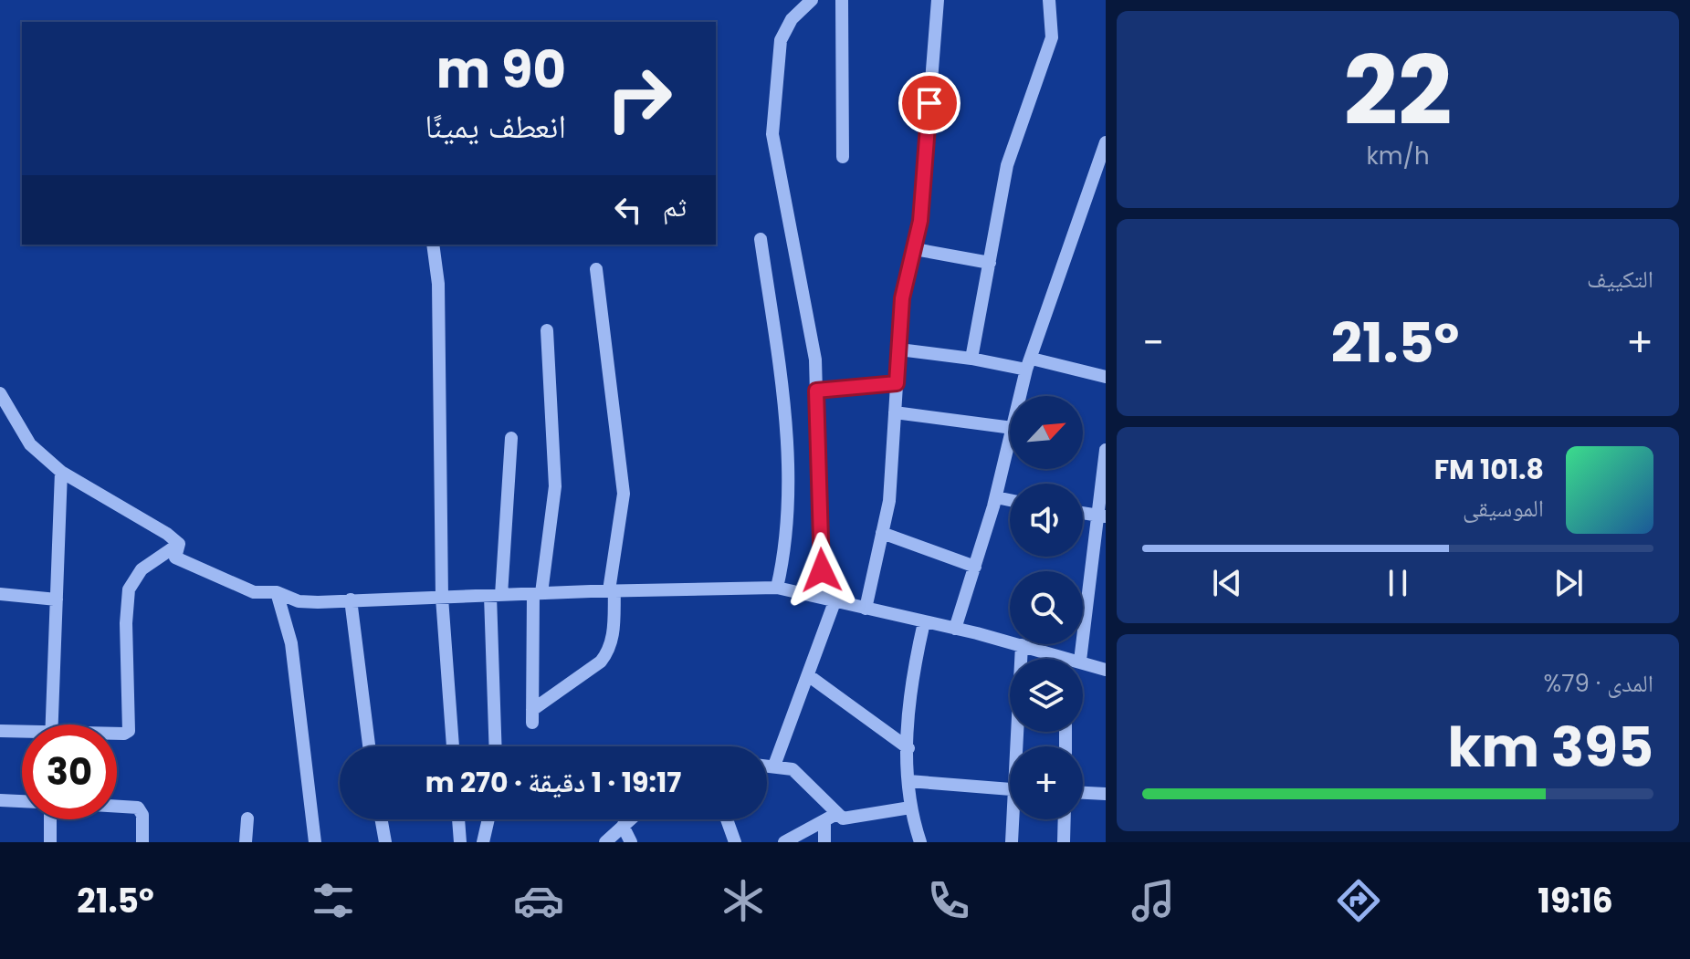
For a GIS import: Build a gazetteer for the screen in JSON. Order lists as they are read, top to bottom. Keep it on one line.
{"north":"top right","page":{"tile":[["22","km/h"],"التكييف",["المدى · 79%","395 km"]],"turn":["90 m","انعطف يمينًا"],"then":"ثم","heat":["−","21.5°","+"],"map_buttons":"+","song":["101.8 FM","الموسيقى"],"limit":"30","trip":"19:17 · 1 دقيقة · 270 m","tabs":["19:16","21.5°"]}}
